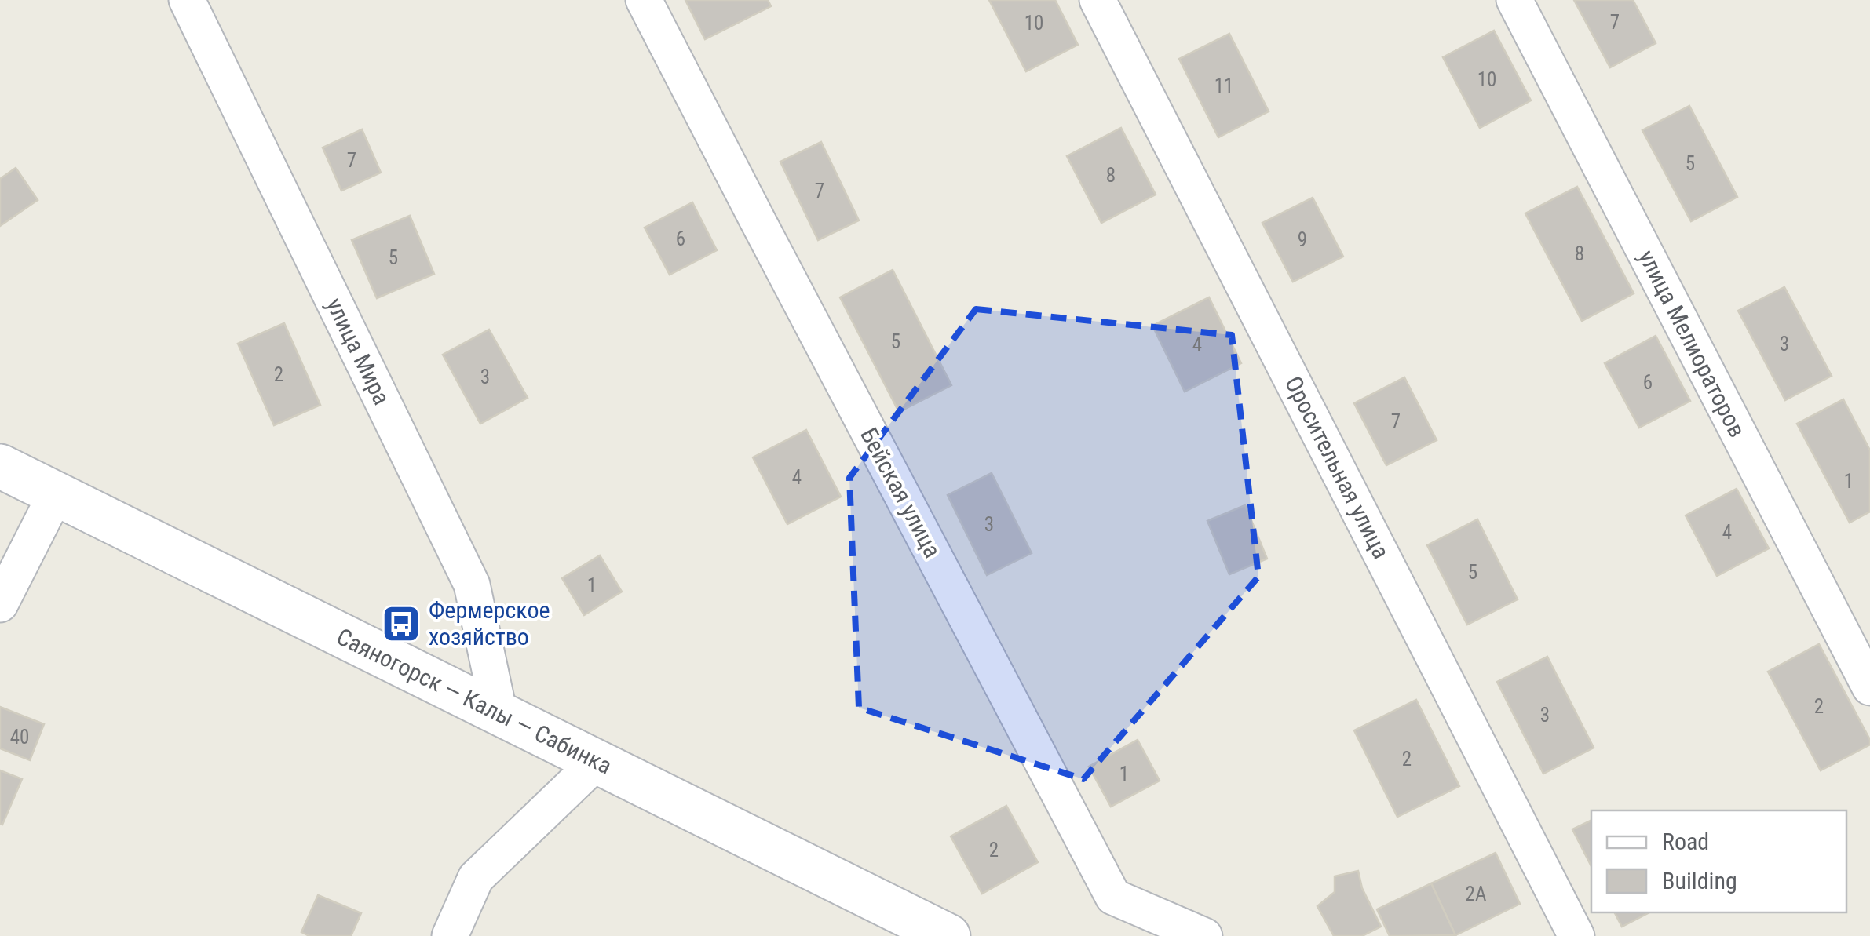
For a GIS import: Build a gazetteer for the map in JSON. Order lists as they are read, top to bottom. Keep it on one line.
{"streets":{"street":["улица Мелиораторов","улица Мира","Оросительная улица","Бейская улица","Саяногорск — Калы — Сабинка"]},"crossings":[["улица Мира","Саяногорск — Калы — Сабинка"]],"places":{"bus stop":["Фермерское хозяйство"]},"house_numbers":["7","10","10","11","7","5","8","7","6","9","8","5","5","3","4","2","3","6","7","4","1","3","4","5","1","2","3","40","2","1","2","2А"],"legend":["Road","Building"]}
